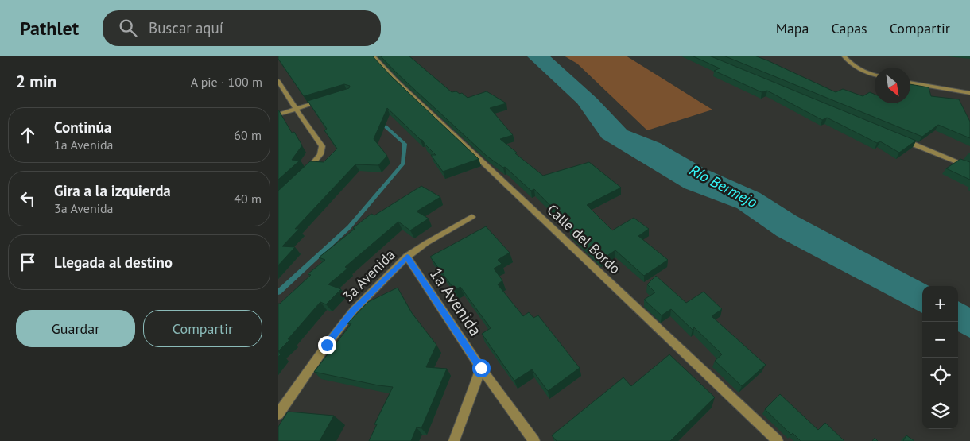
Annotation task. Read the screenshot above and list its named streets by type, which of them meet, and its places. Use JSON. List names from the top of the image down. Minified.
{"streets":{"street":["Calle del Bordo","3a Avenida","1a Avenida"]},"crossings":[["3a Avenida","1a Avenida"]],"water":["Río Bermejo"],"north":"bottom right","page":{"header":"Pathlet","search":"Buscar aquí","nav":["Mapa","Capas","Compartir"],"heading":["2 min","A pie · 100 m"],"list":[["Continúa","1a Avenida","60 m"],["Gira a la izquierda","3a Avenida","40 m"],"Llegada al destino"],"map_buttons":["+","−"],"buttons":["Guardar","Compartir"]}}
